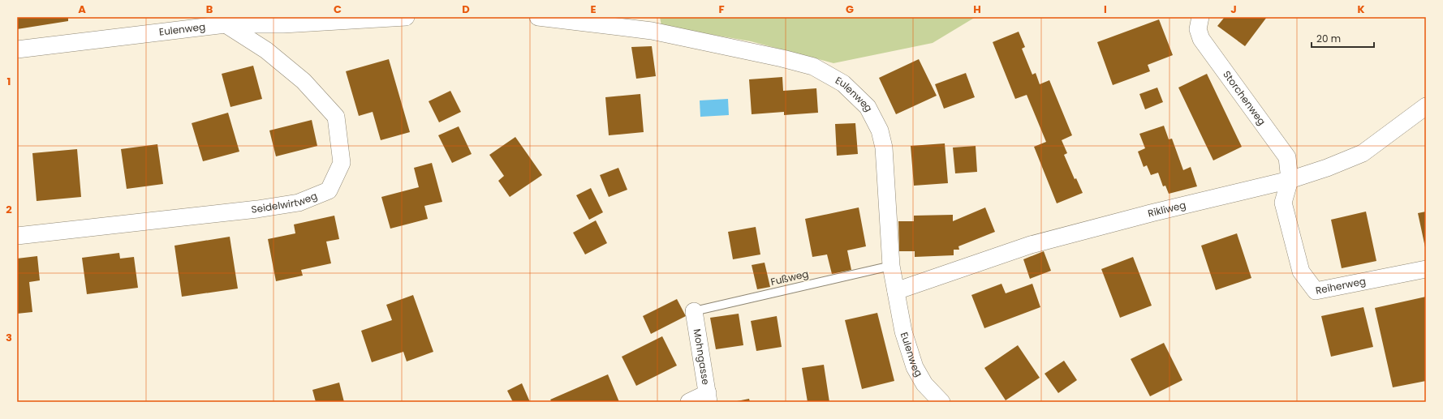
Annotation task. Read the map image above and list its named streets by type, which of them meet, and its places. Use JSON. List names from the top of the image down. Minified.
{"streets":{"street":["Eulenweg","Storchenweg","Seidelwirtweg","Rikliweg","Reiherweg","Mohngasse"],"lane":["Fußweg"]},"crossings":[["Eulenweg","Seidelwirtweg"],["Eulenweg","Rikliweg"],["Eulenweg","Fußweg"],["Storchenweg","Rikliweg"],["Storchenweg","Reiherweg"],["Rikliweg","Reiherweg"],["Fußweg","Mohngasse"]],"scale_bar":"20 m","grid":{"columns":["A","B","C","D","E","F","G","H","I","J","K"],"rows":["1","2","3"]}}
